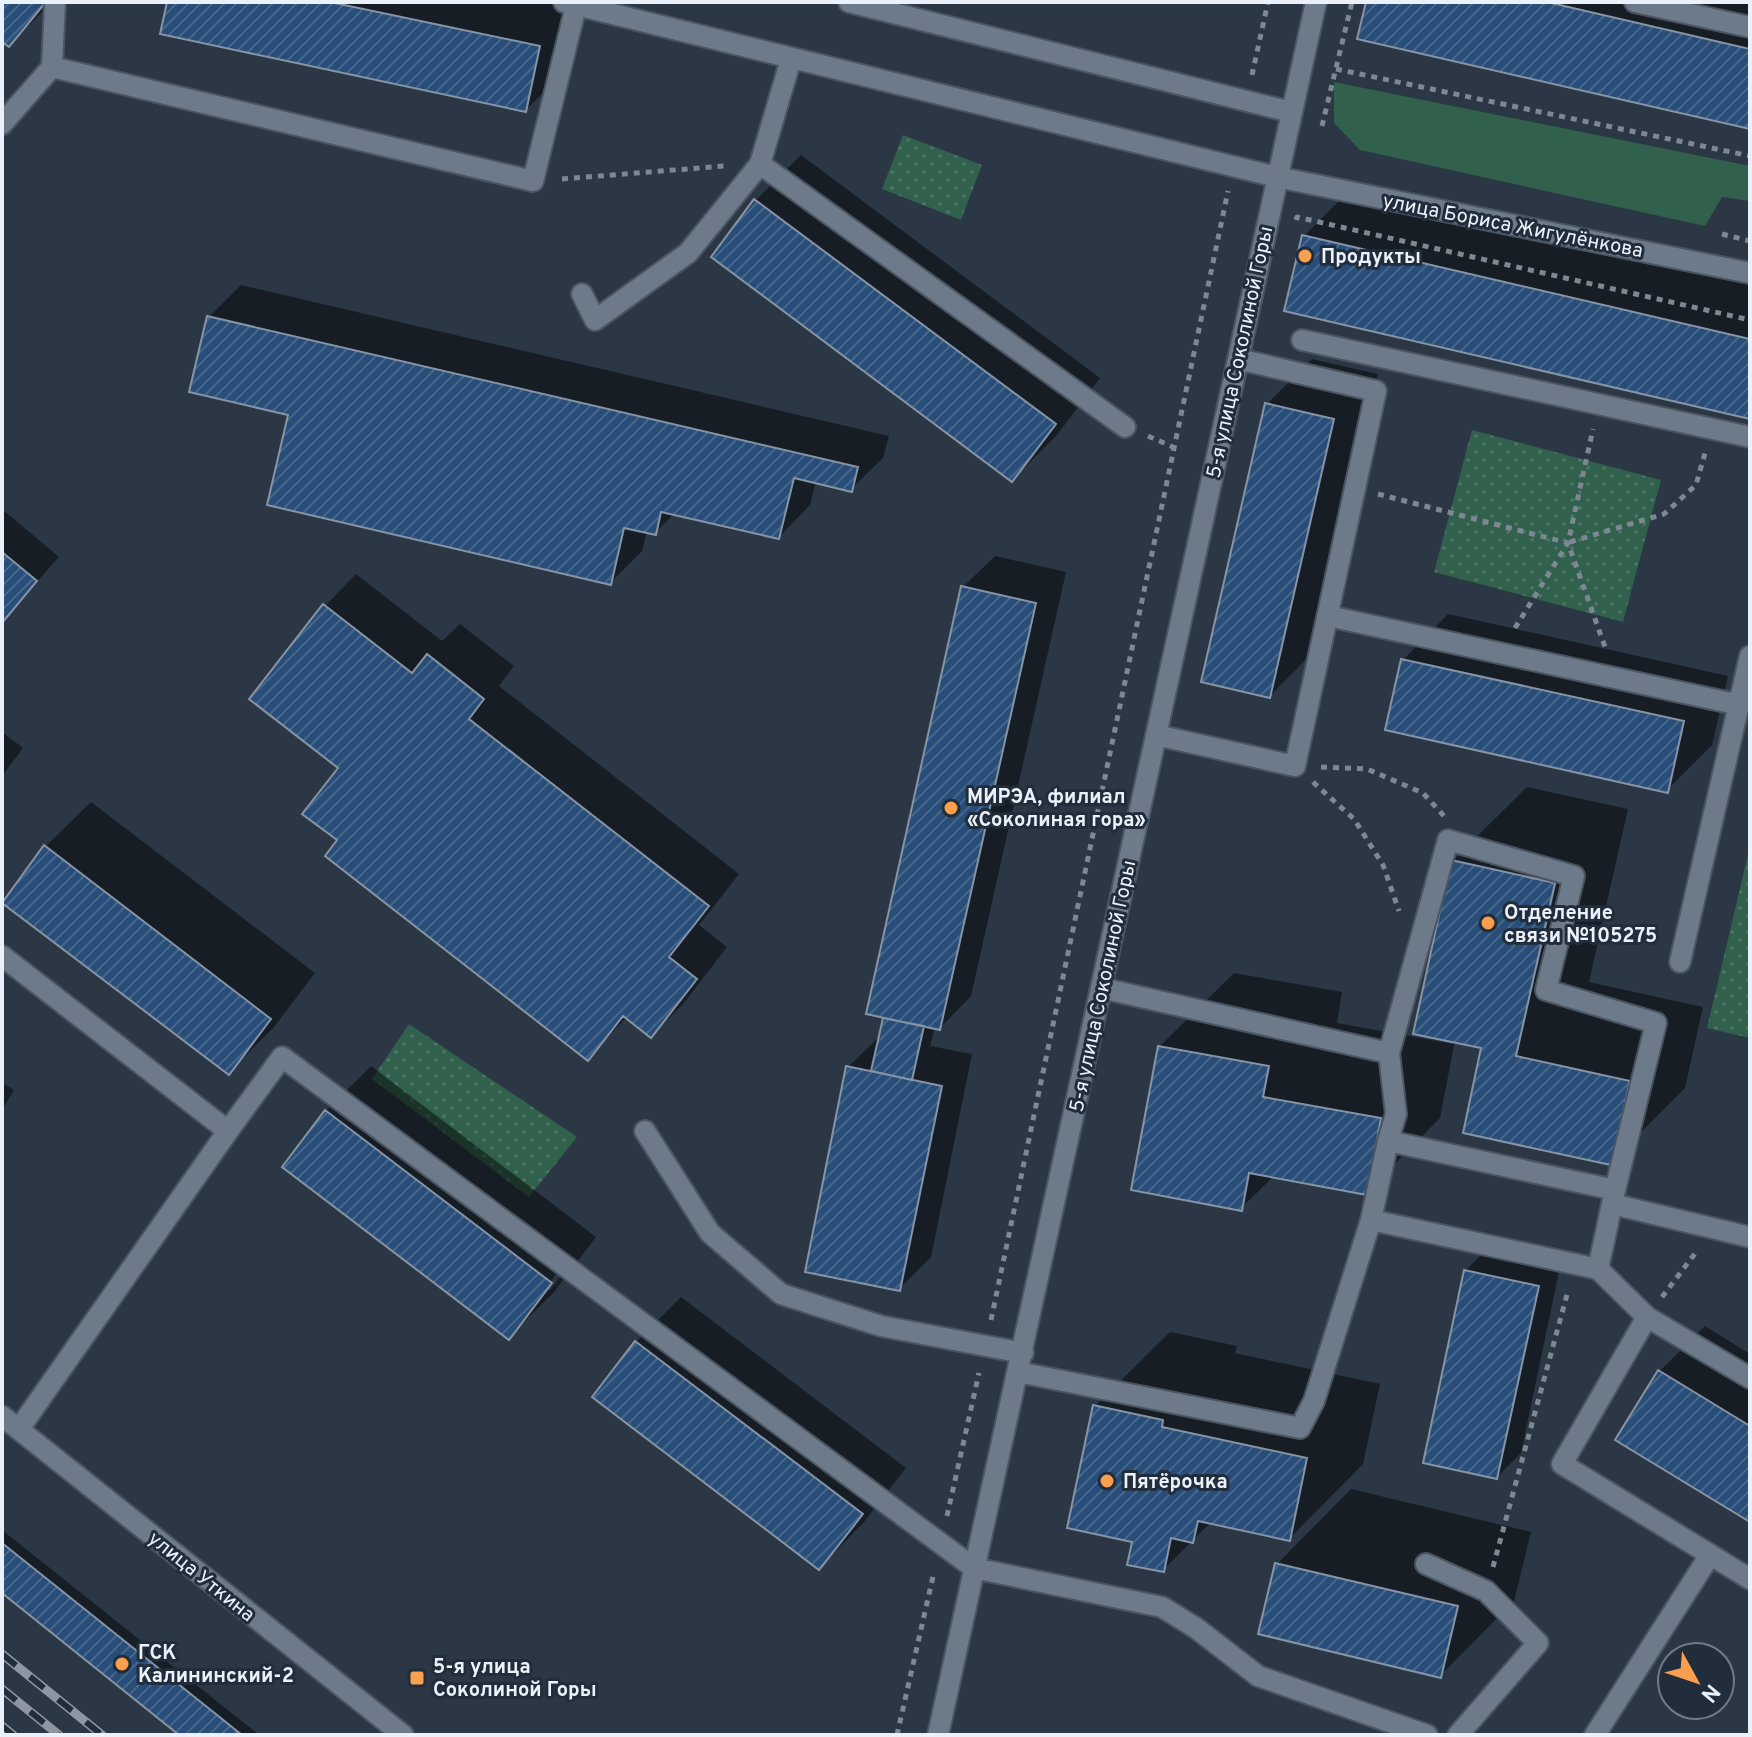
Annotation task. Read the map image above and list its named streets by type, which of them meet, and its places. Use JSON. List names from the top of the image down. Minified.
{"streets":{"street":["улица Бориса Жигулёнкова","5-я улица Соколиной Горы","улица Уткина"]},"crossings":[["улица Бориса Жигулёнкова","5-я улица Соколиной Горы"]],"places":{"other":["Продукты","МИРЭА, филиал «Соколиная гора»","Отделение связи №105275","Пятёрочка","ГСК Калининский-2"],"transit":["5-я улица Соколиной Горы"]},"north":"bottom right"}
